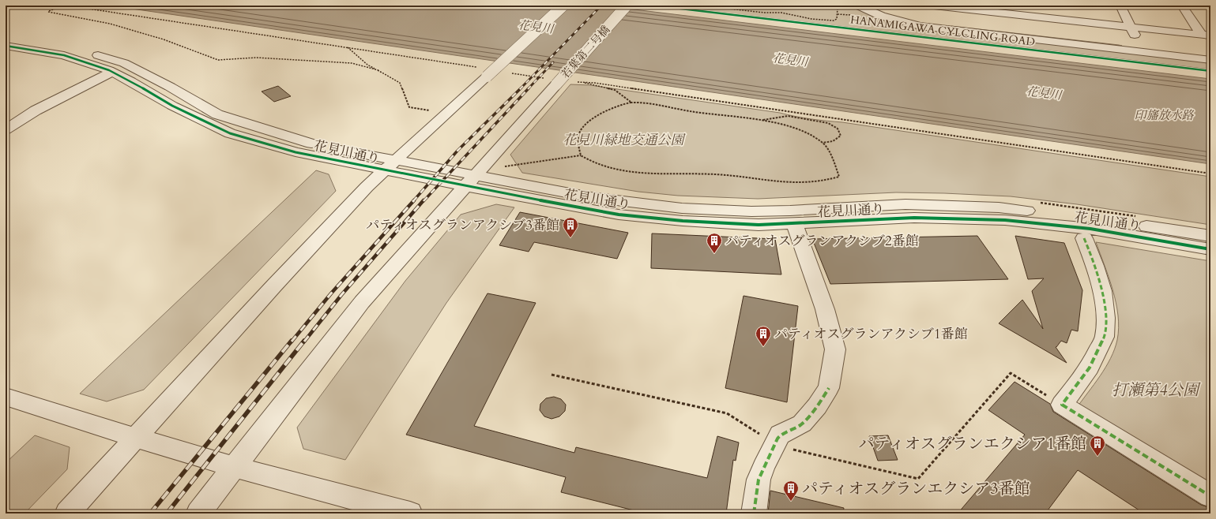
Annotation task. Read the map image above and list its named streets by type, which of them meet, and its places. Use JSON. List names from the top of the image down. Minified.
{"streets":{"street":["若葉第二号橋","花見川通り"],"cycle path":["HANAMIGAWA CYLCLING ROAD"]},"crossings":[["若葉第二号橋","花見川通り"]],"water":["花見川","印旛放水路"],"parks":["花見川緑地交通公園","打瀬第4公園"],"places":{"building":["パティオスグランアクシブ3番館","パティオスグランアクシブ2番館","パティオスグランアクシブ1番館","パティオスグランエクシア1番館","パティオスグランエクシア3番館"]}}
